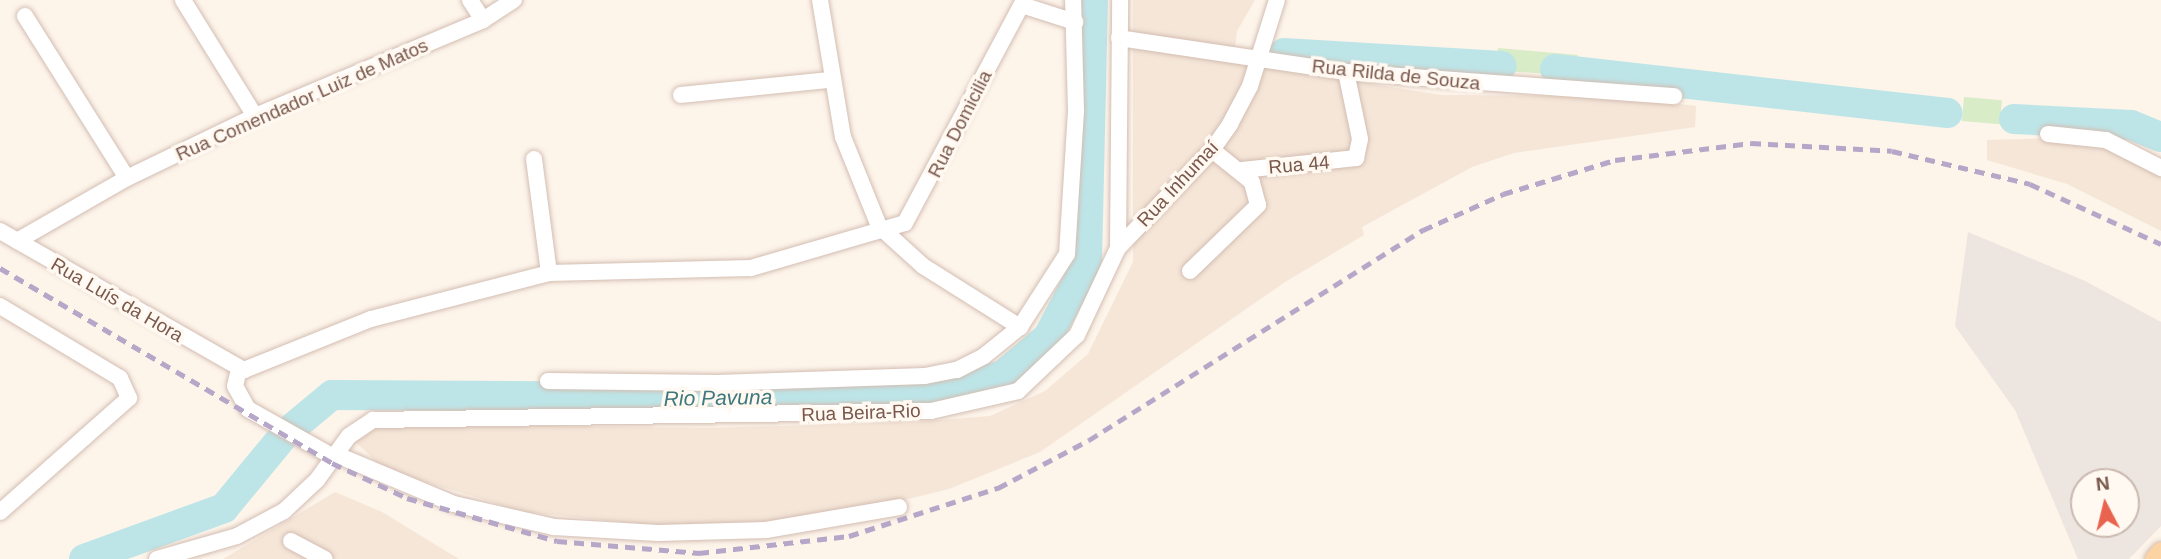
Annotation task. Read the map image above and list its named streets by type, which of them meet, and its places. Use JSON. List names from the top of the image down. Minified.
{"streets":{"street":["Rua Rilda de Souza","Rua Comendador Luiz de Matos","Rua Domicilia","Rua 44","Rua Inhumaí","Rua Luís da Hora","Rua Beira-Rio"]},"crossings":[["Rua Rilda de Souza","Rua 44"],["Rua Rilda de Souza","Rua Inhumaí"],["Rua Rilda de Souza","Rua Beira-Rio"],["Rua Comendador Luiz de Matos","Rua Luís da Hora"],["Rua Domicilia","Rua Luís da Hora"],["Rua Inhumaí","Rua Beira-Rio"]],"water":["Rio Pavuna"],"north":"top"}
